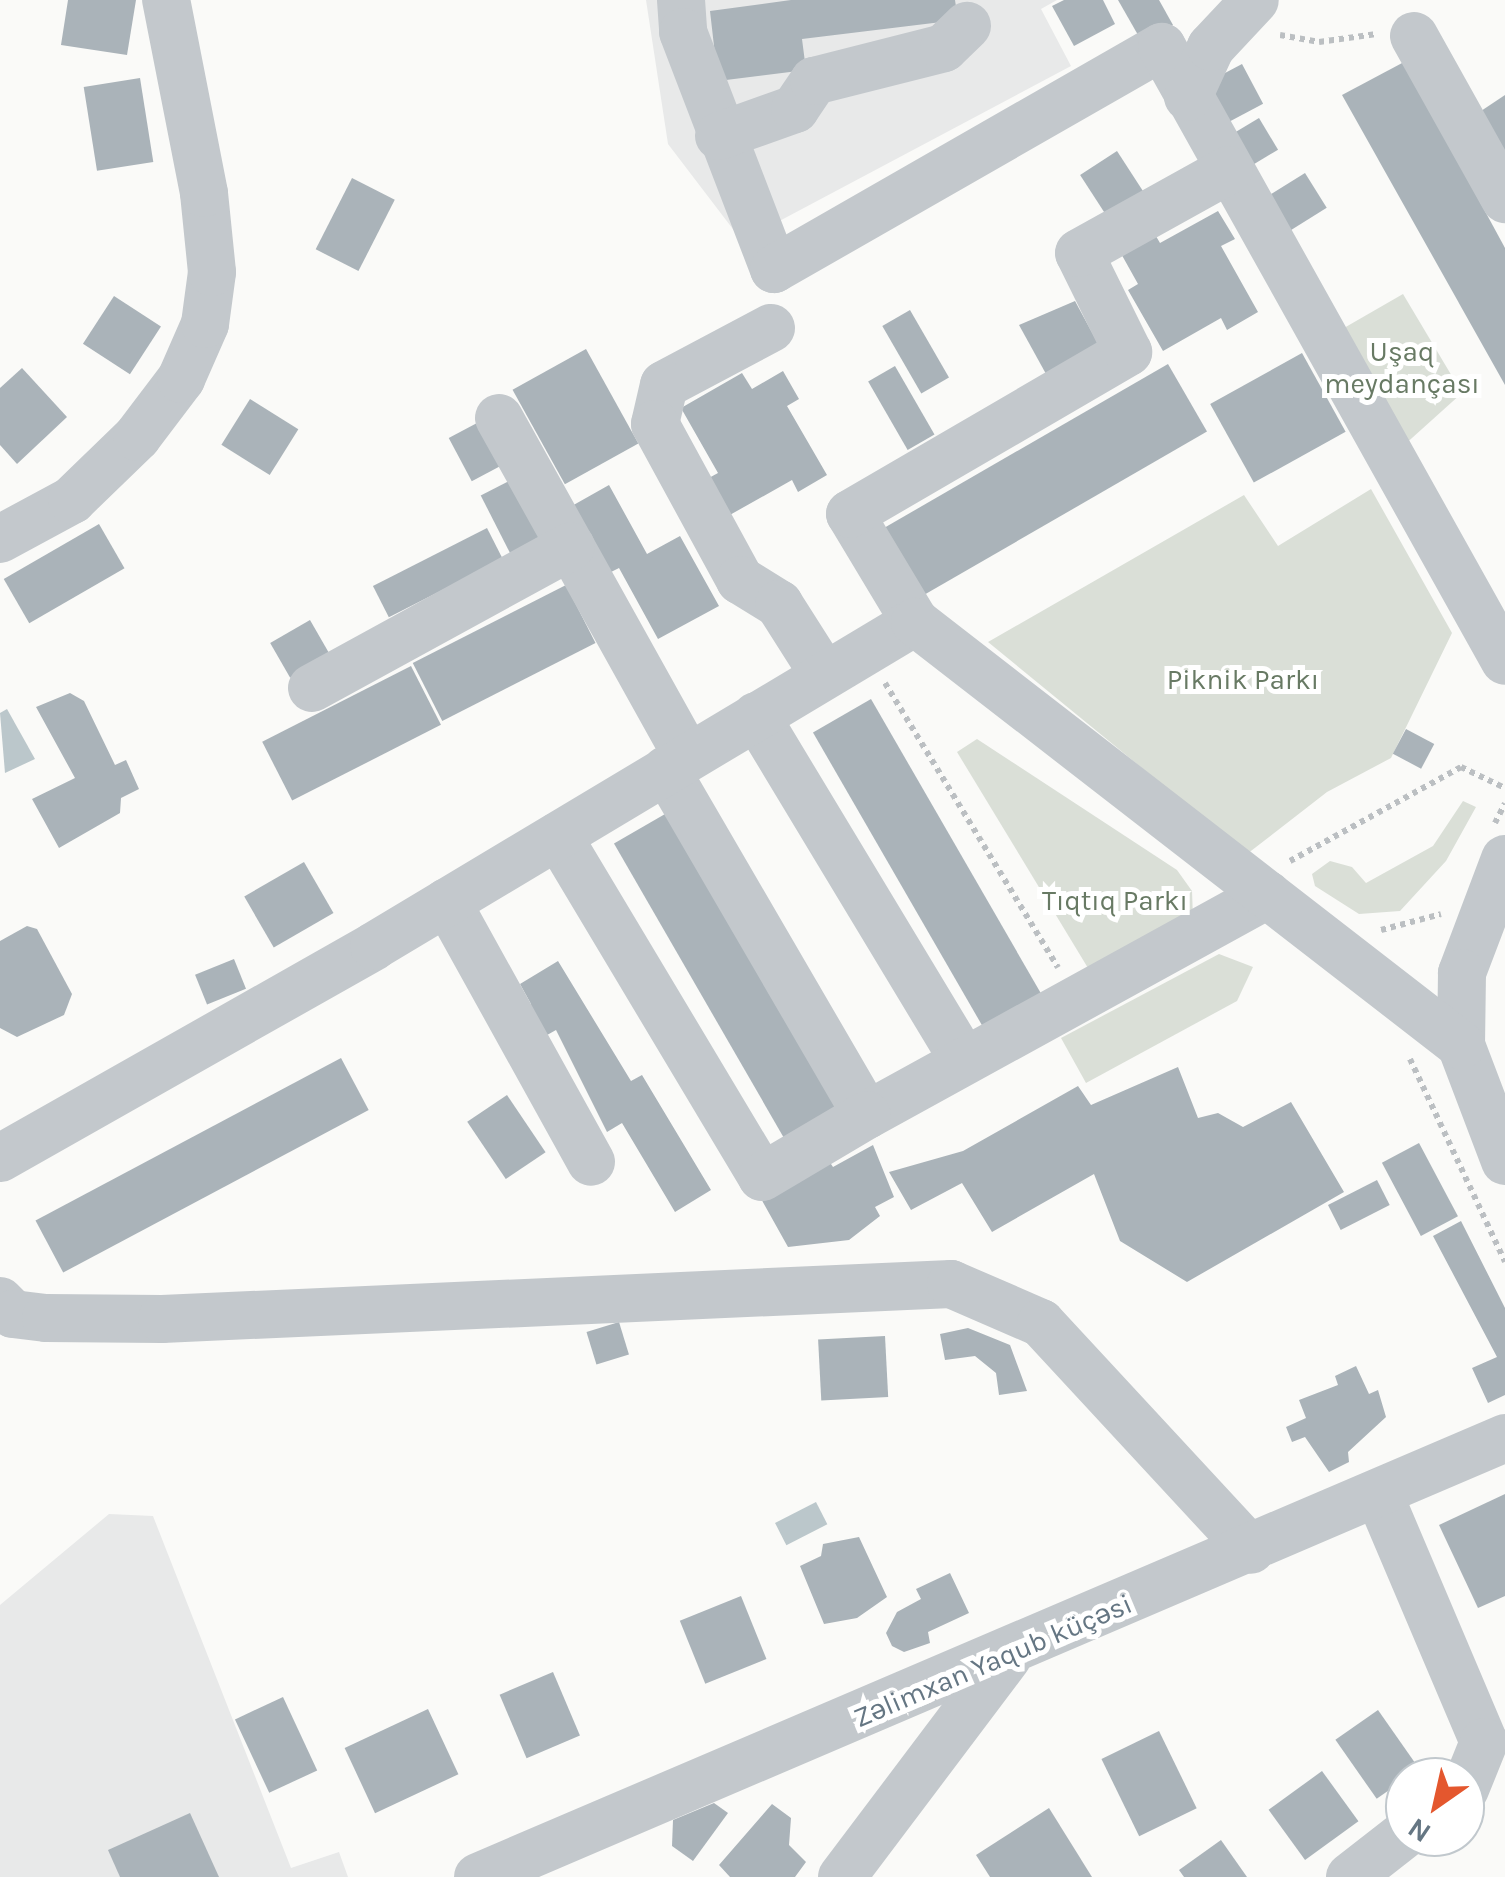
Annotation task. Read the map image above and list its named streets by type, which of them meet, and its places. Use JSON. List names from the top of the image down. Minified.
{"streets":{"street":["Zəlimxan Yaqub küçəsi"]},"parks":["Uşaq meydançası","Piknik Parkı","Tıqtıq Parkı"],"north":"bottom left"}
